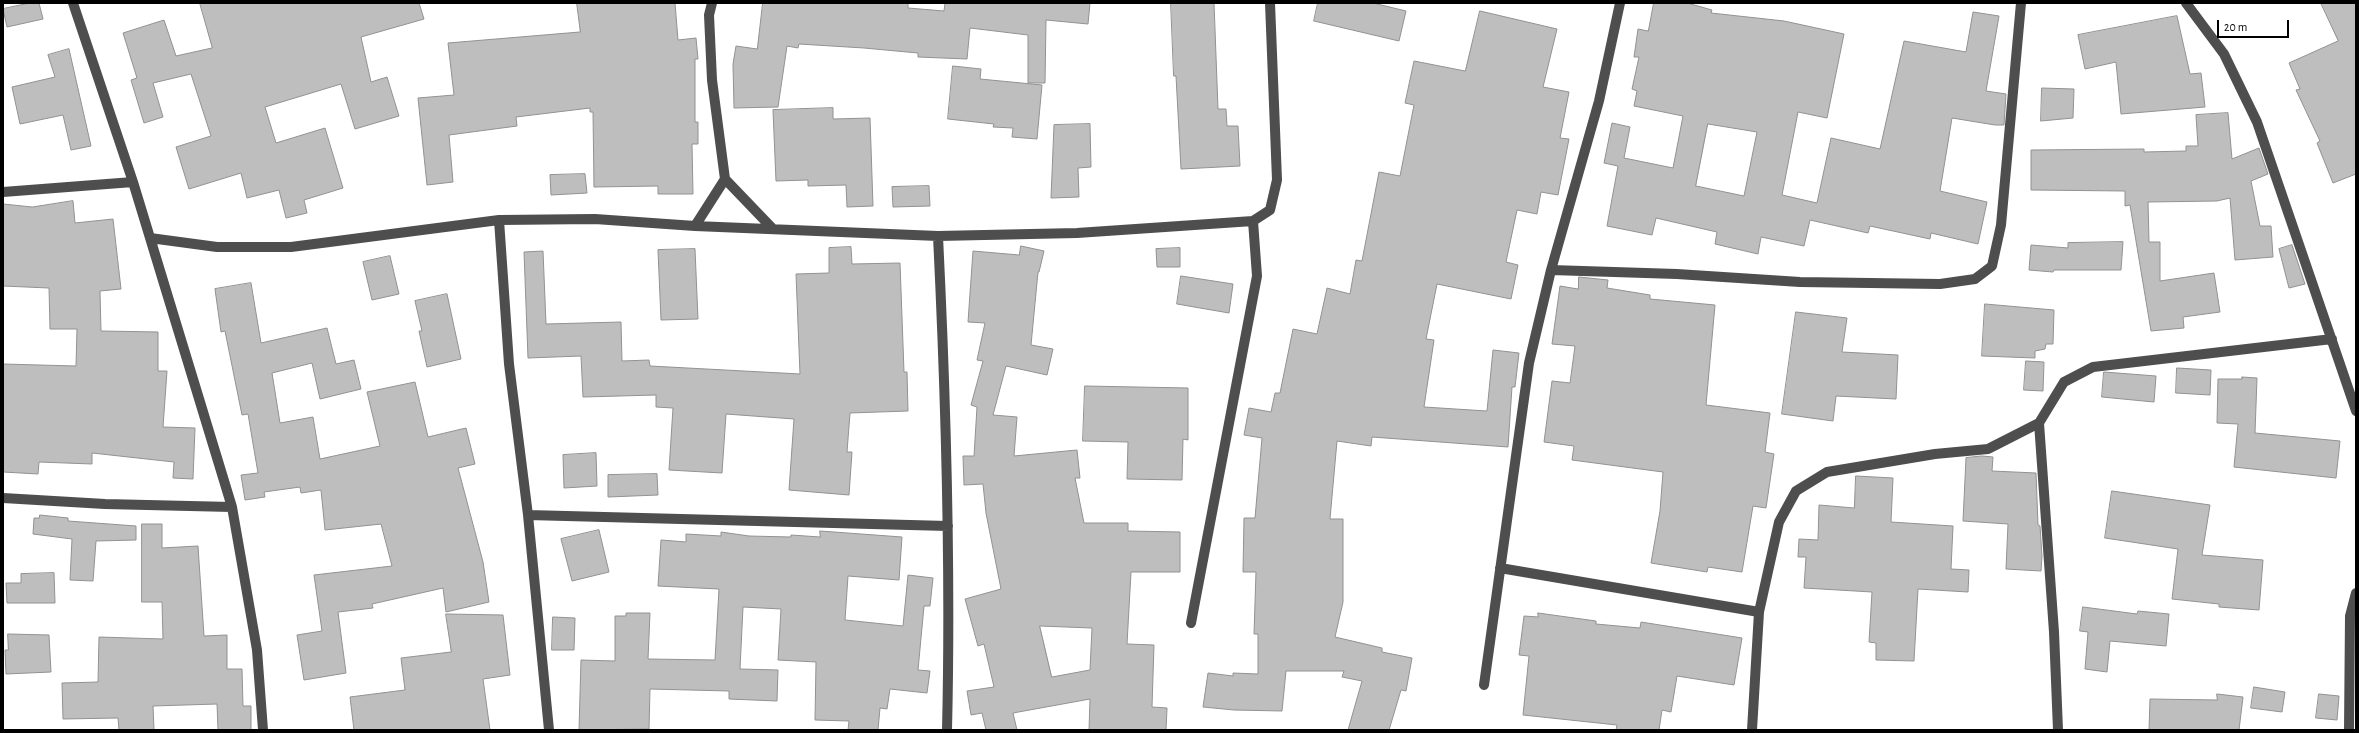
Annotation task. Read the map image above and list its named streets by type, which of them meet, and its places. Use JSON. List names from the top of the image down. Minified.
{"scale_bar":"20 m"}
